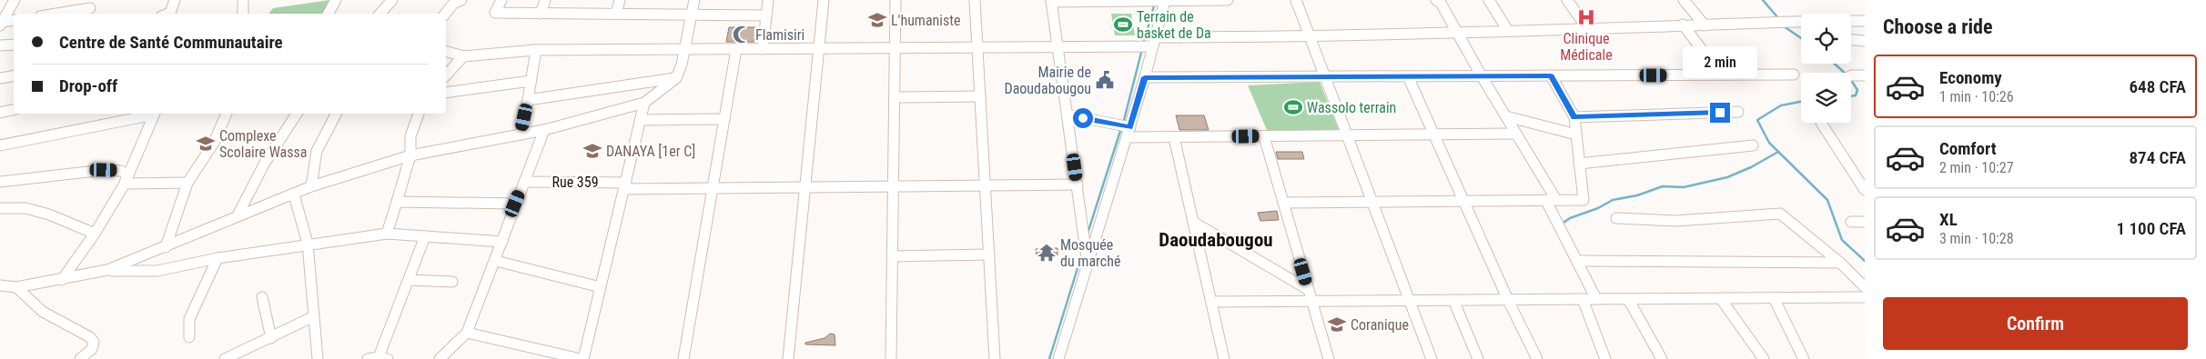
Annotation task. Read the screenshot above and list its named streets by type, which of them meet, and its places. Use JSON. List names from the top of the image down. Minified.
{"streets":{"street":["Rue 359"]},"districts":["Daoudabougou"],"places":{"hospital":["Clinique Médicale"],"school or university":["L'humaniste","Complexe Scolaire Wassa","DANAYA [1er C]","Coranique"],"sports":["Terrain de basket de Da","Wassolo terrain"],"mosque":["Flamisiri"],"public building":["Mairie de Daoudabougou"],"temple":["Mosquée du marché"]},"page":{"heading":"Choose a ride","banner":["Centre de Santé Communautaire","Drop-off"],"bubble":"2 min","list":[{"name":"Economy","note":"1 min · 10:26","value":"648 CFA"},{"name":"Comfort","note":"2 min · 10:27","value":"874 CFA"},{"name":"XL","note":"3 min · 10:28","value":"1 100 CFA"}],"buttons":"Confirm"}}
